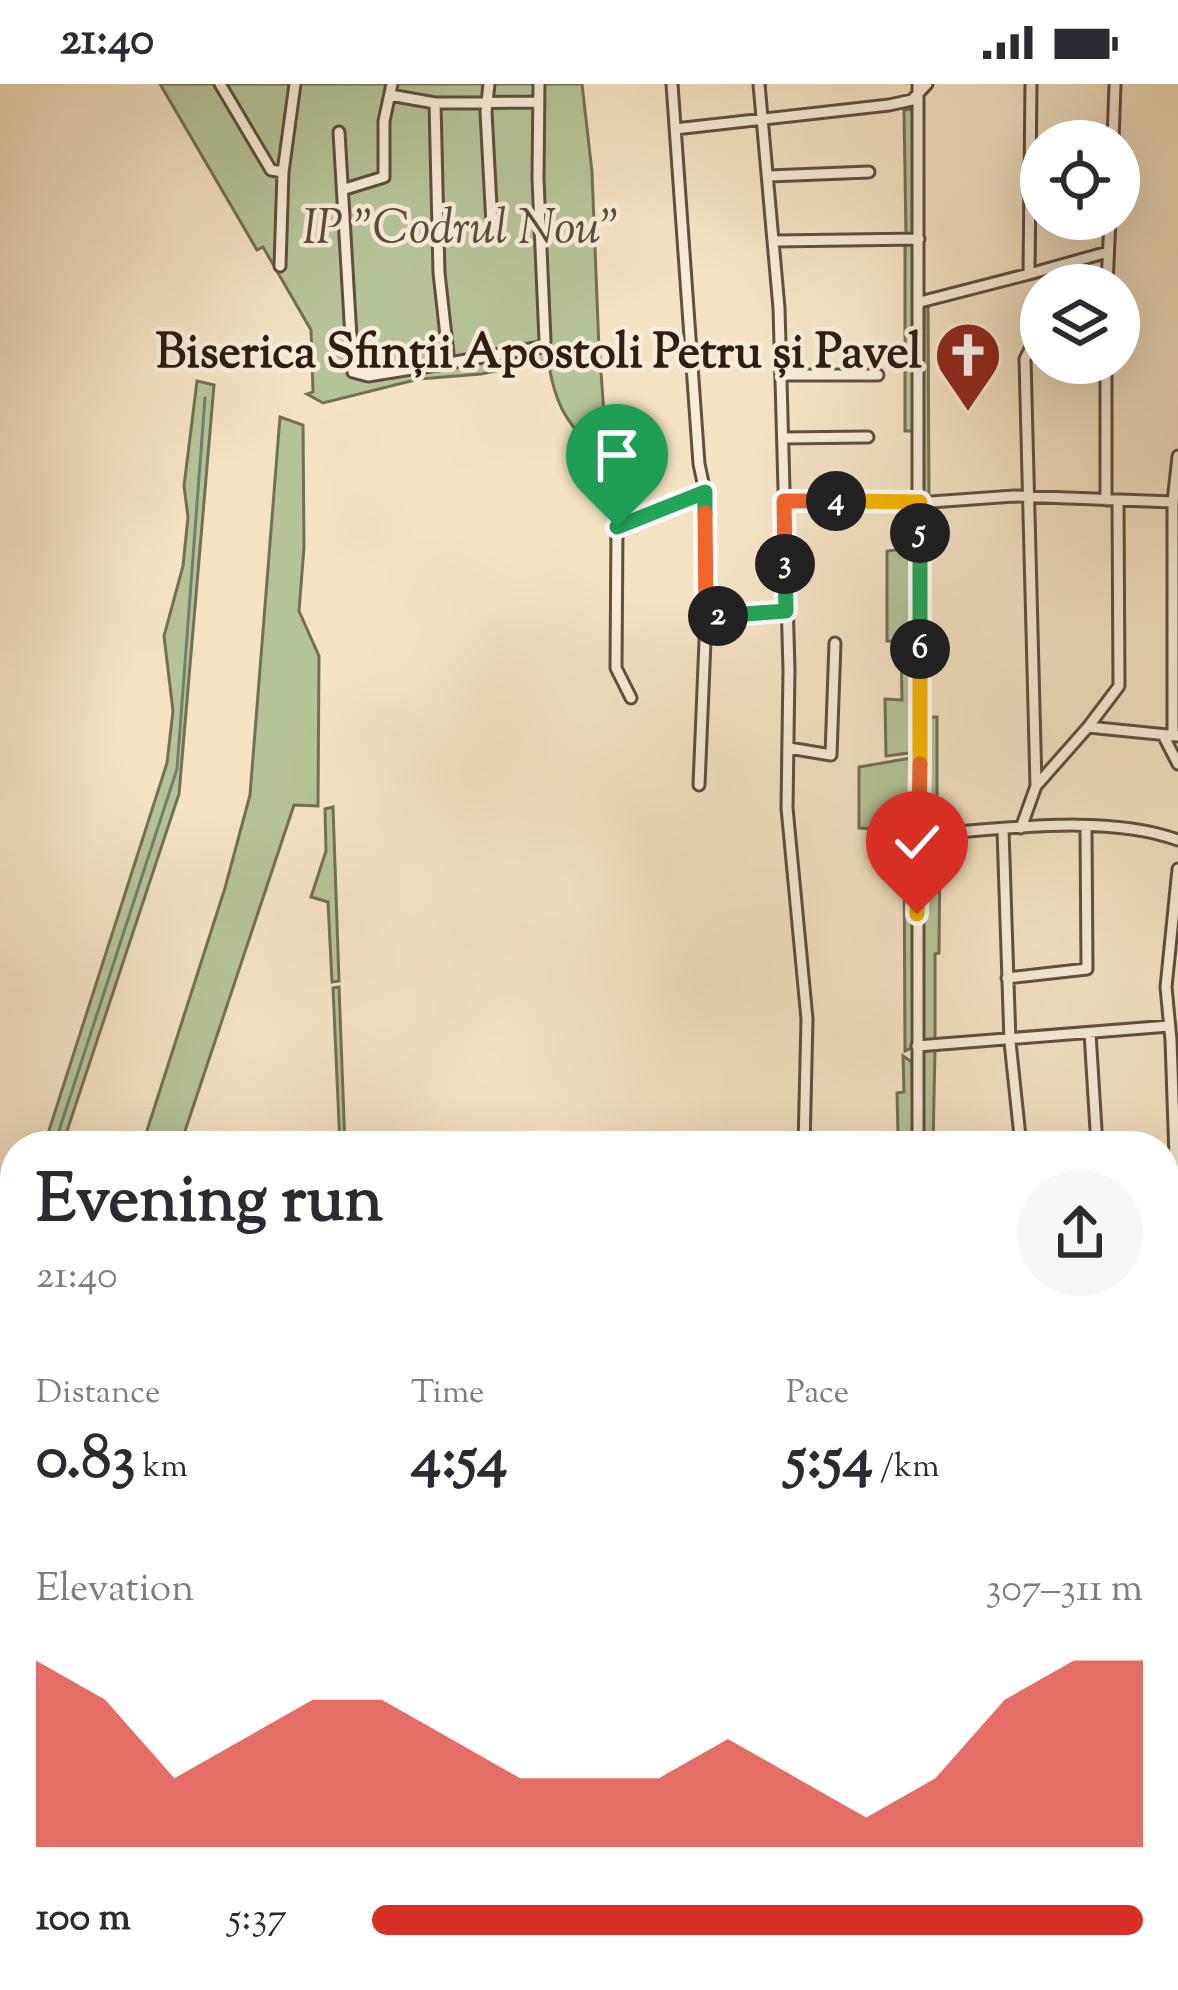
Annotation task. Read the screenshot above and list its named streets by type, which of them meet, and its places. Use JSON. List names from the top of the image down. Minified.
{"parks":["IP \"Codrul Nou\""],"places":{"church":["Biserica Sfinții Apostoli Petru și Pavel"]},"page":{"status":"21:40","pins":["4","5","3","2","6"],"heading":["Evening run","21:40"],"stats":[["Distance","0.83 km"],["Time","4:54"],["Pace","5:54 /km"]],"chart":["Elevation","307–311 m"],"list":[{"name":"100 m","note":"5:37"}]}}
